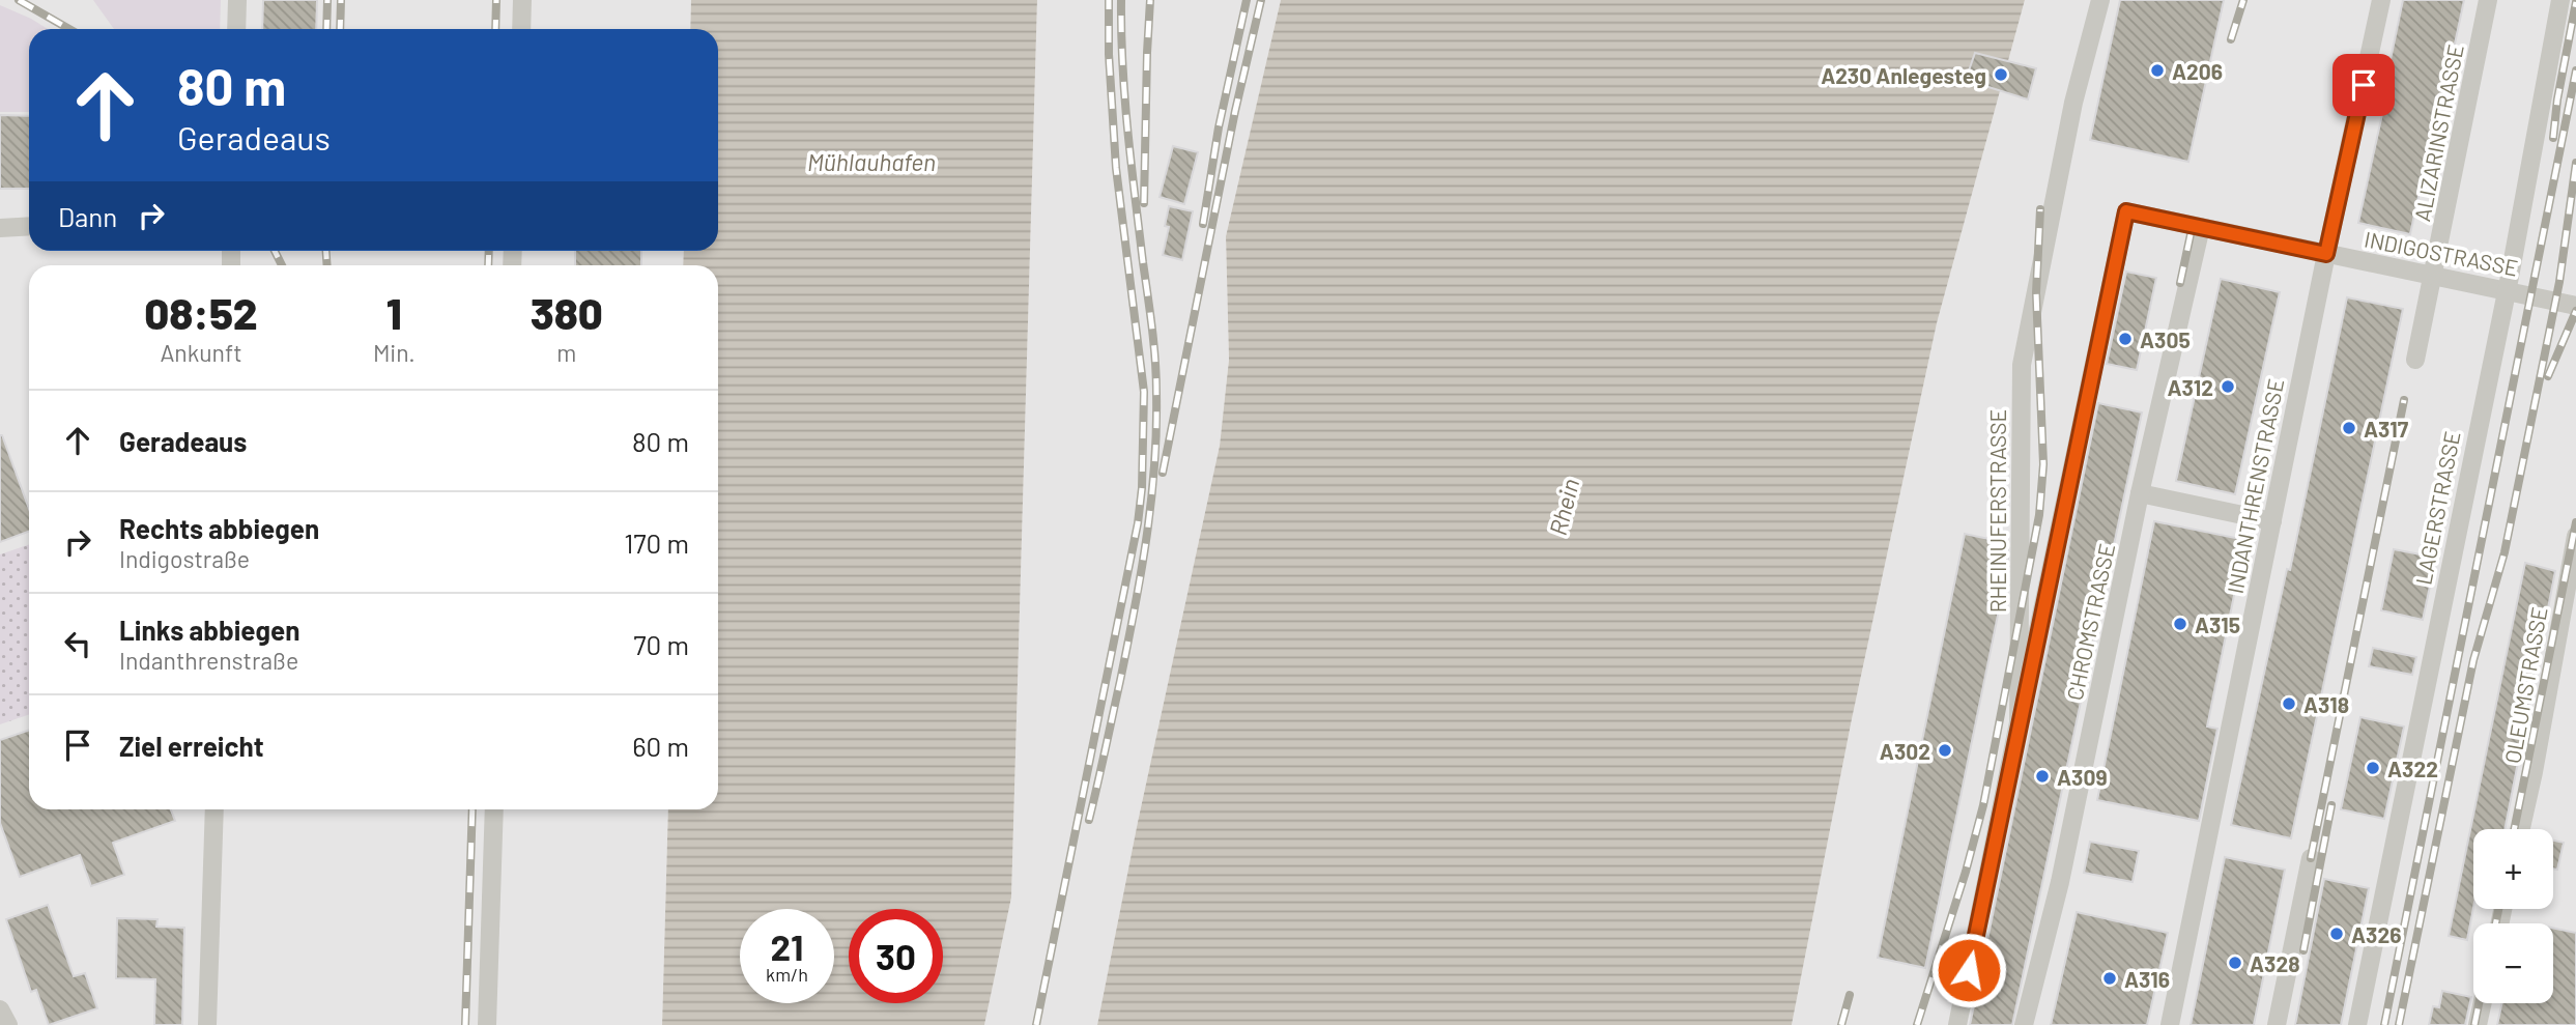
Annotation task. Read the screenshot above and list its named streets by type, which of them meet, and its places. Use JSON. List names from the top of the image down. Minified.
{"streets":{"street":["ALIZARINSTRASSE","INDIGOSTRASSE","INDANTHRENSTRASSE","LAGERSTRASSE","RHEINUFERSTRASSE","CHROMSTRASSE","OLEUMSTRASSE"]},"crossings":[["ALIZARINSTRASSE","INDIGOSTRASSE"],["INDIGOSTRASSE","INDANTHRENSTRASSE"],["INDIGOSTRASSE","LAGERSTRASSE"],["INDIGOSTRASSE","RHEINUFERSTRASSE"],["INDIGOSTRASSE","CHROMSTRASSE"]],"water":["Mühlauhafen","Rhein"],"places":["A206","A230 Anlegesteg","A305","A312","A317","A315","A318","A302","A322","A309","A326","A328","A316"],"page":{"turn":["80 m","Geradeaus"],"then":"Dann","eta":["08:52","Ankunft","1","Min.","380","m"],"list":[{"name":"Geradeaus","value":"80 m"},{"name":"Rechts abbiegen","note":"Indigostraße","value":"170 m"},{"name":"Links abbiegen","note":"Indanthrenstraße","value":"70 m"},{"name":"Ziel erreicht","value":"60 m"}],"map_buttons":["+","−"],"speed":"21 km/h","limit":"30"}}
